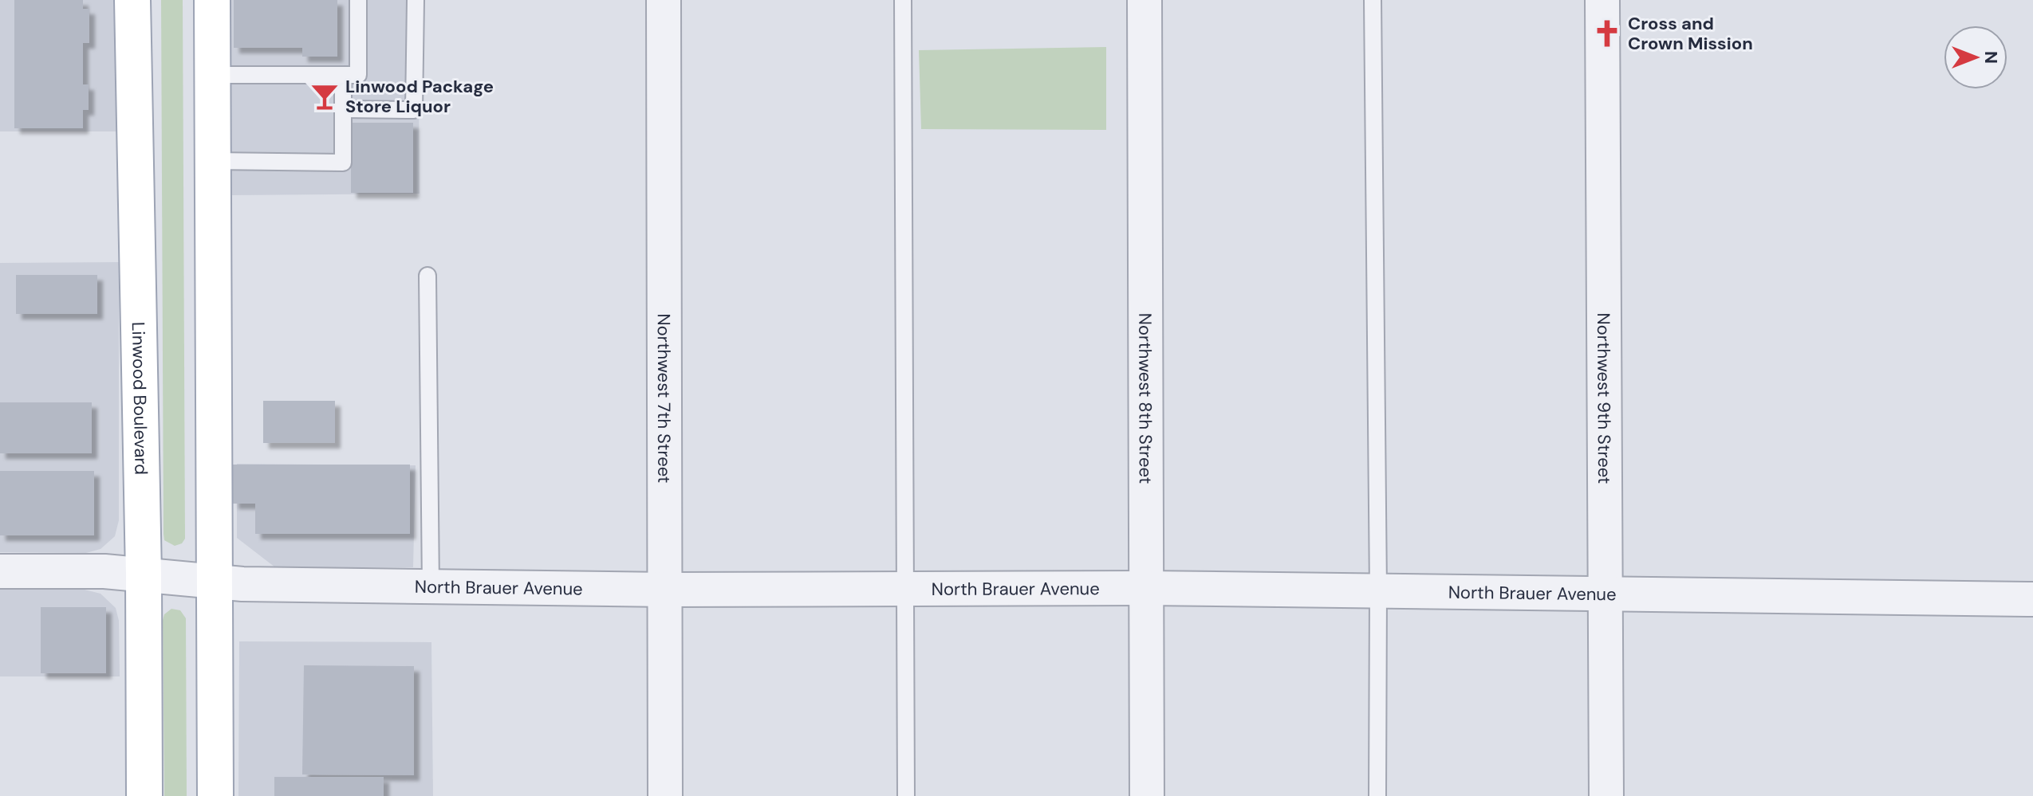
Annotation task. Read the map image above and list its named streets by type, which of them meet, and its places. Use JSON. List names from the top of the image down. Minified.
{"streets":{"main road":["Linwood Boulevard"],"street":["Northwest 7th Street","Northwest 9th Street","Northwest 8th Street","North Brauer Avenue"]},"crossings":[["Linwood Boulevard","North Brauer Avenue"],["Northwest 7th Street","North Brauer Avenue"],["Northwest 9th Street","North Brauer Avenue"],["Northwest 8th Street","North Brauer Avenue"]],"places":{"church":["Cross and Crown Mission"],"bar":["Linwood Package Store Liquor"]},"north":"right"}
